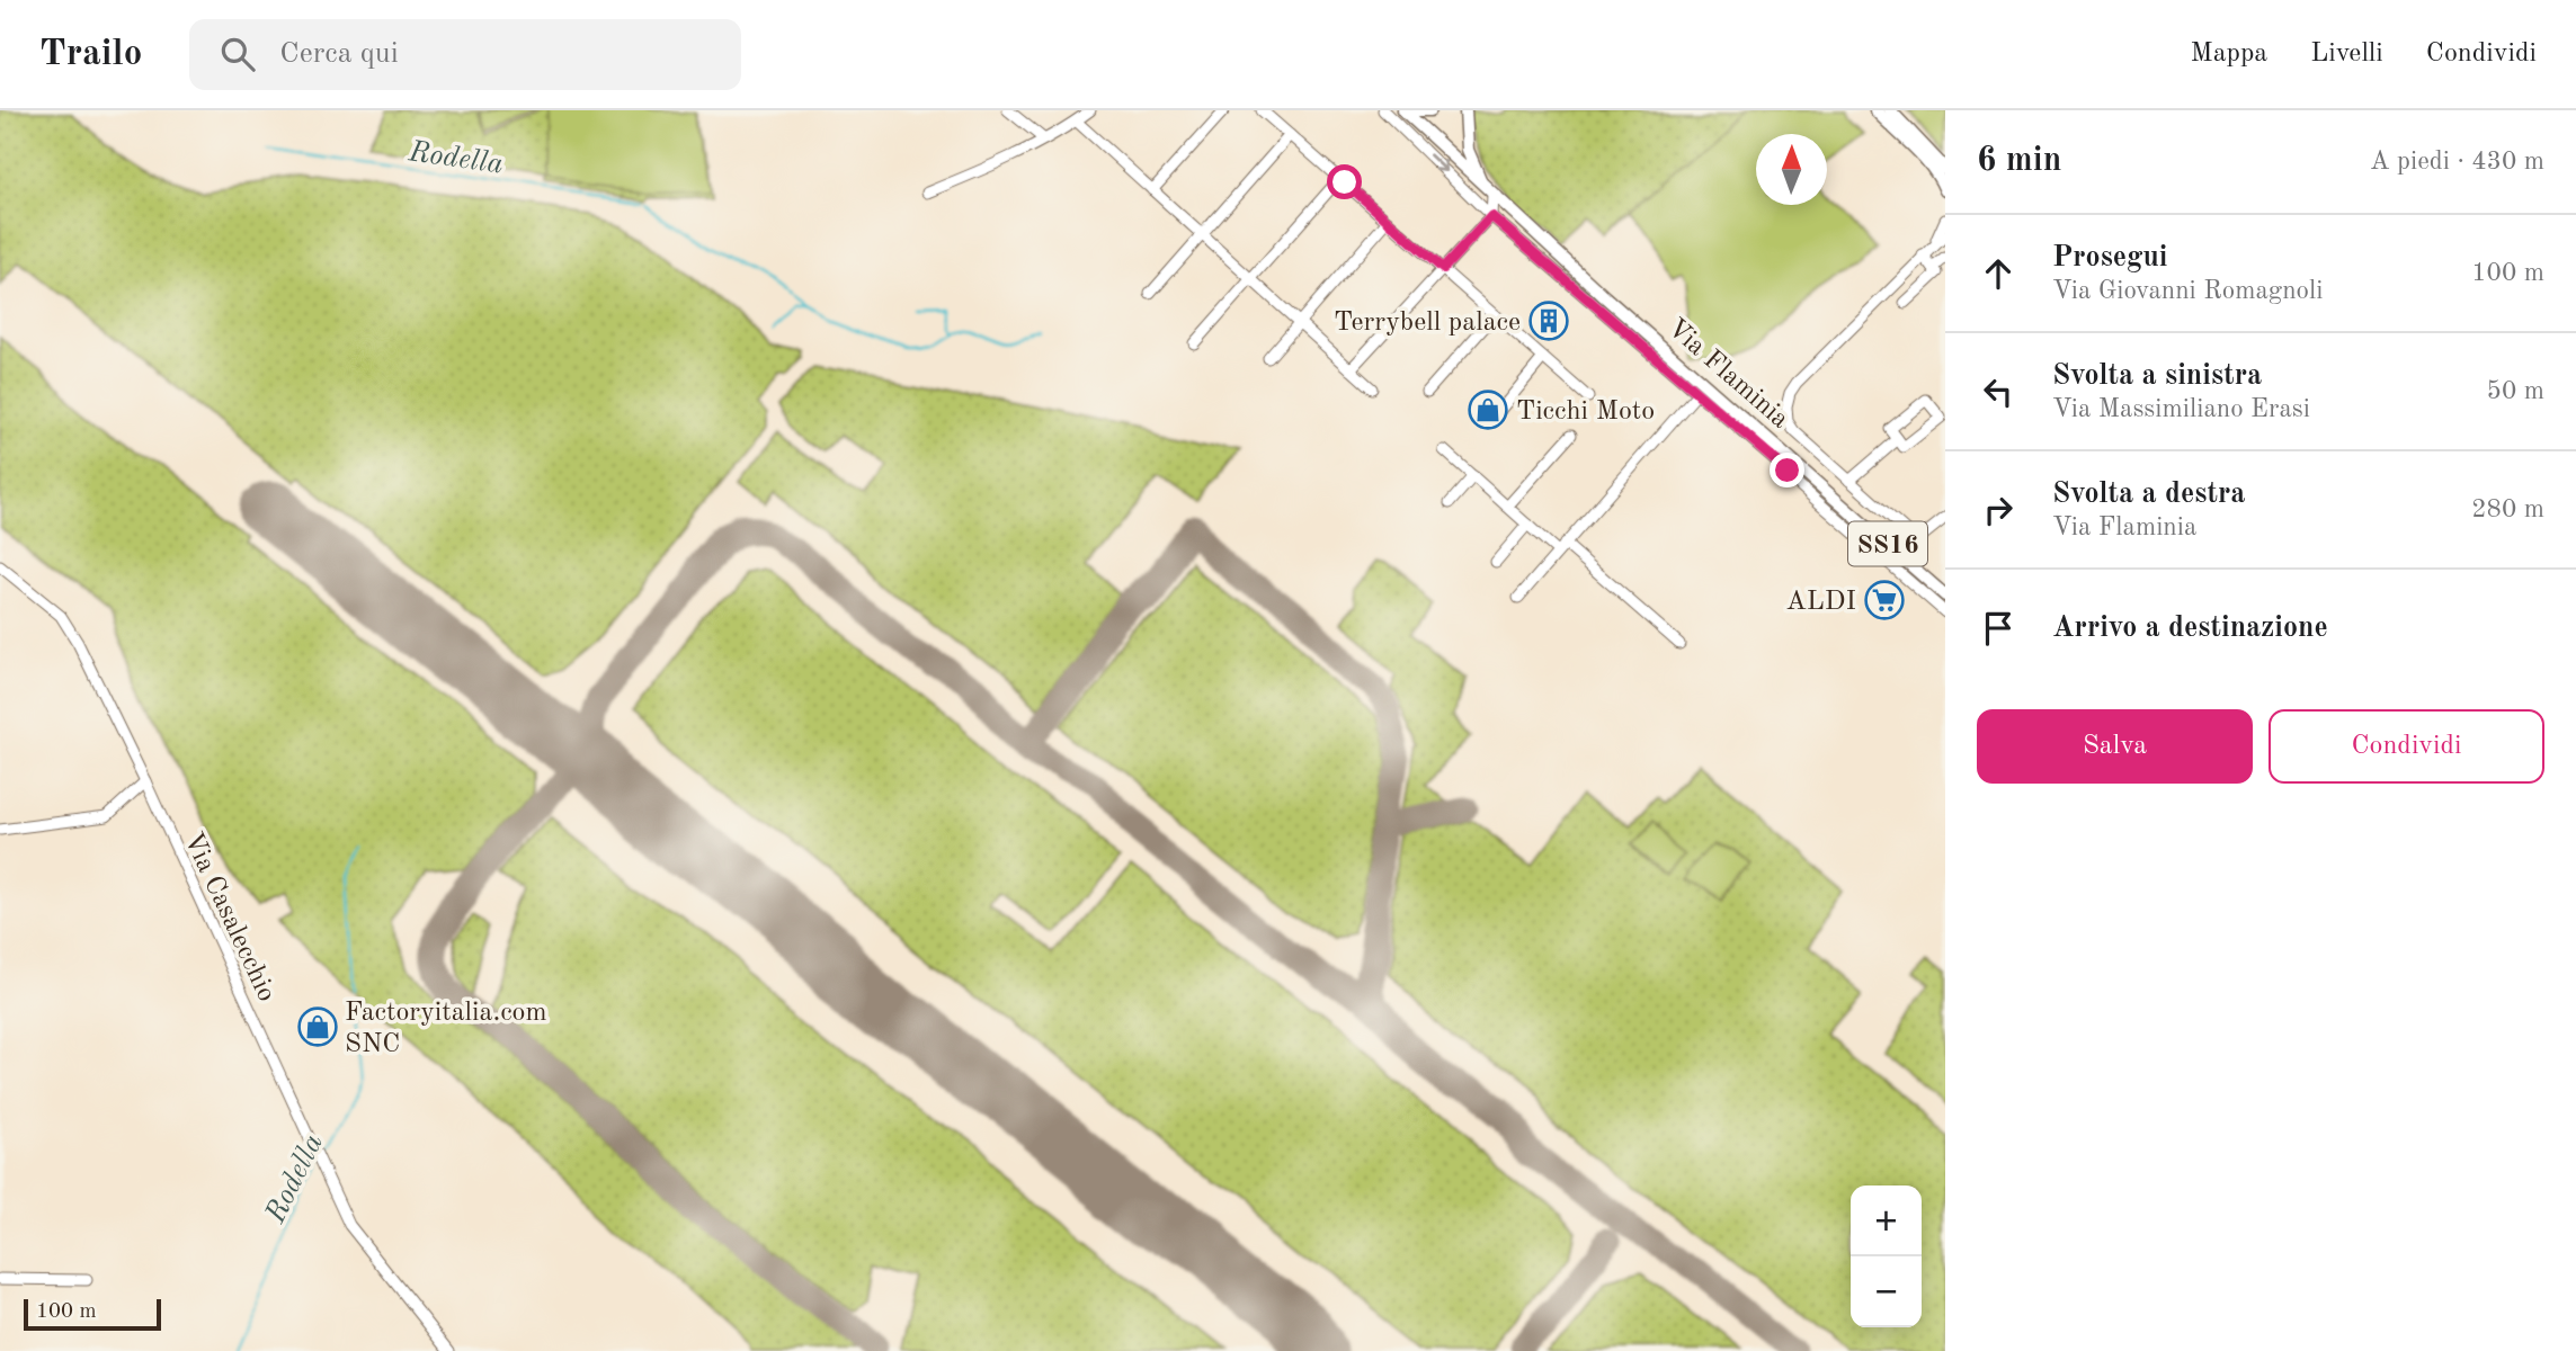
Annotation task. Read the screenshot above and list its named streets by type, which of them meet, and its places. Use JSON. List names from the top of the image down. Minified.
{"streets":{"main road":["Via Flaminia","SS16"],"street":["Via Casalecchio"]},"water":["Rodella"],"places":{"building":["Terrybell palace"],"shop":["Ticchi Moto","Factoryitalia.com SNC"],"supermarket":["ALDI"]},"scale_bar":"100 m","north":"top","page":{"header":"Trailo","search":"Cerca qui","nav":["Mappa","Livelli","Condividi"],"heading":["6 min","A piedi · 430 m"],"list":[["Prosegui","Via Giovanni Romagnoli","100 m"],["Svolta a sinistra","Via Massimiliano Erasi","50 m"],["Svolta a destra","Via Flaminia","280 m"],"Arrivo a destinazione"],"buttons":["Salva","Condividi"],"map_buttons":["+","−"],"scale":"100 m"}}
